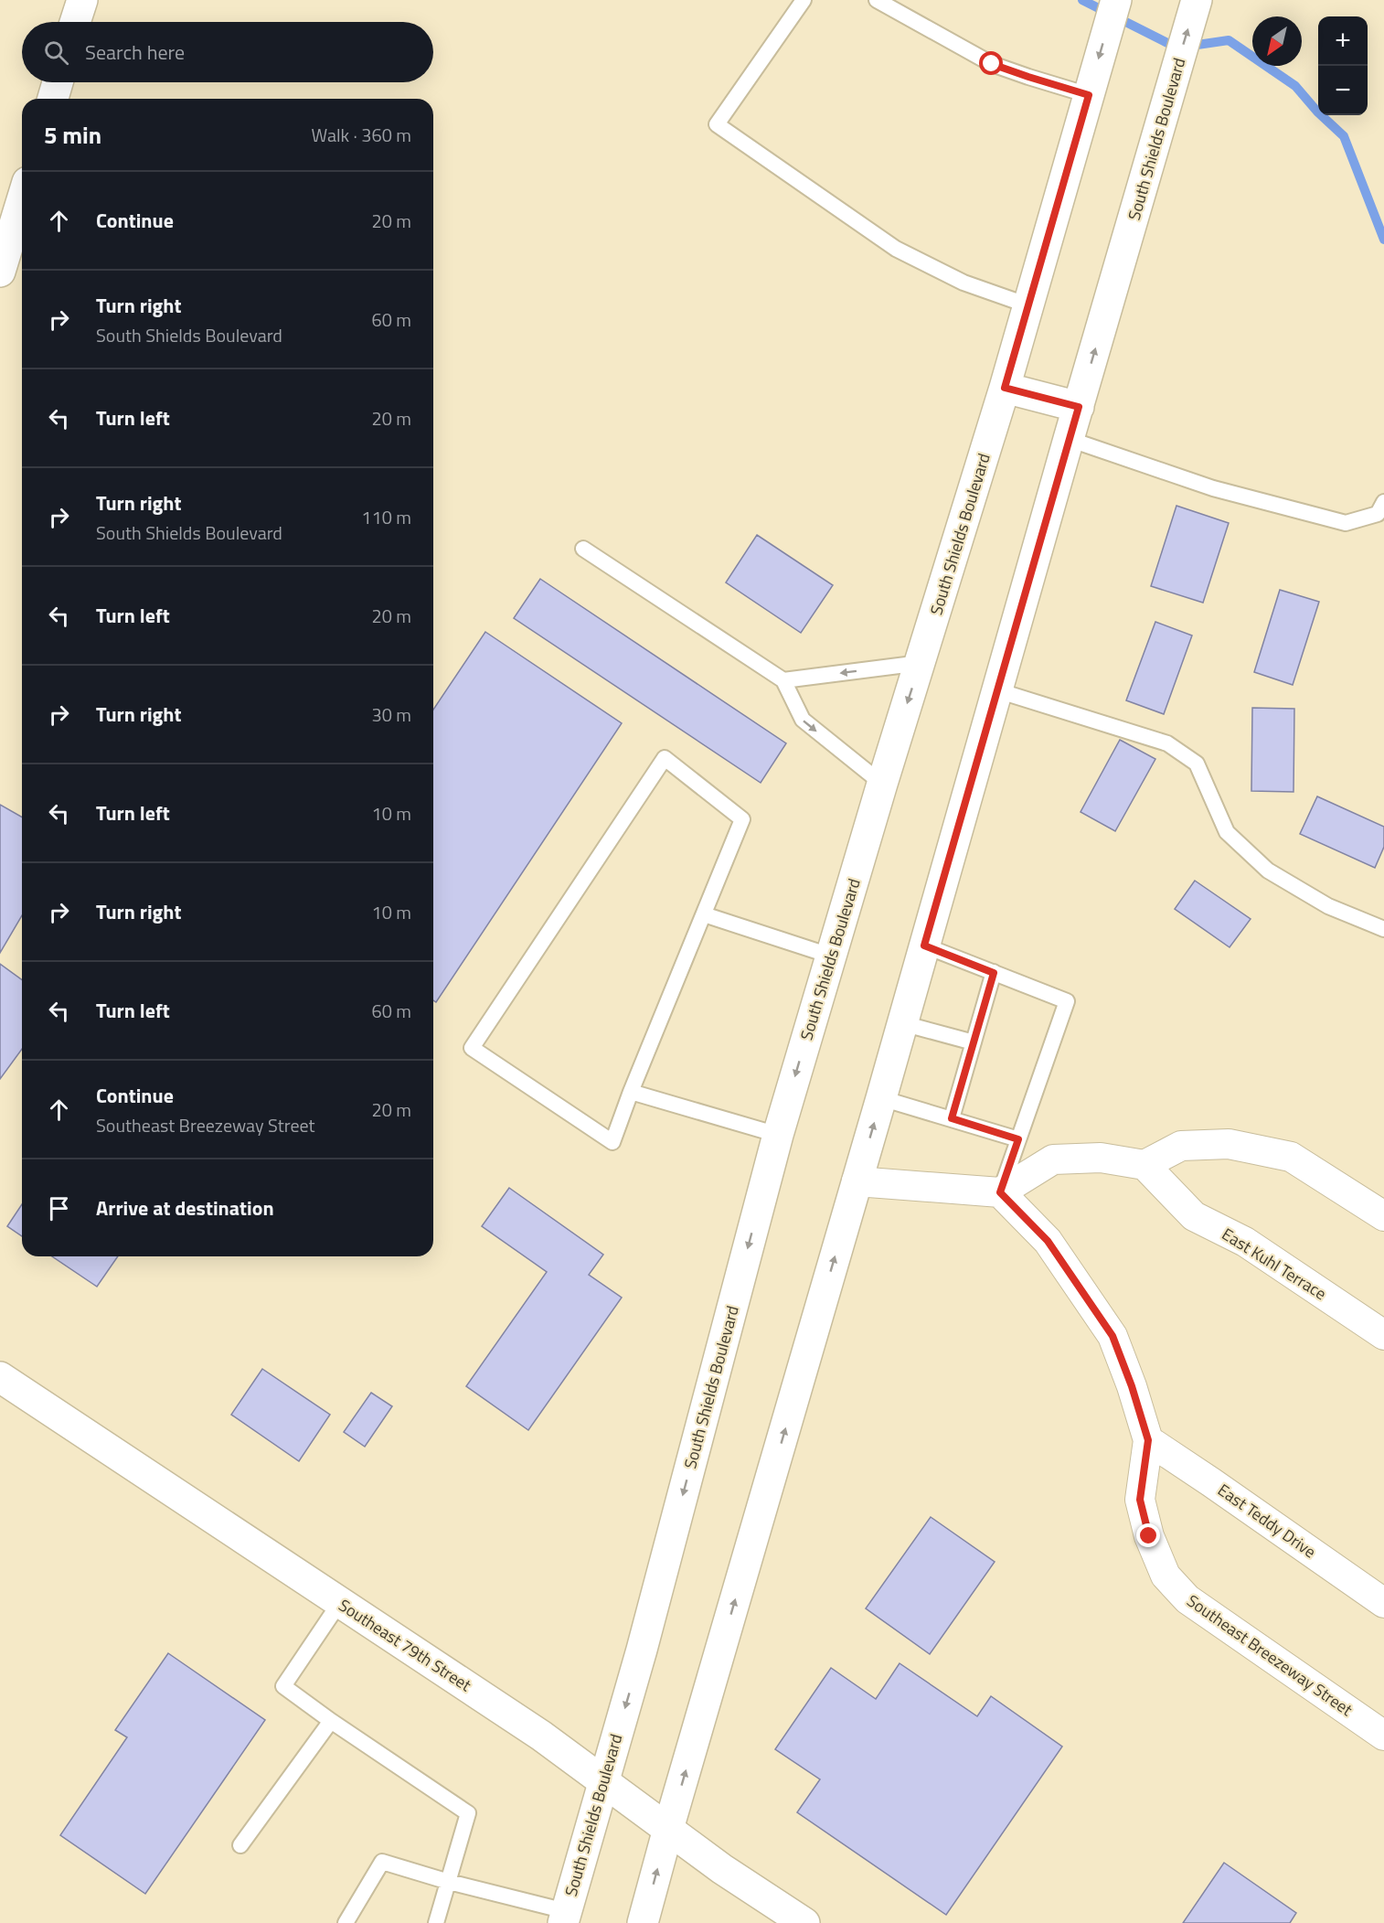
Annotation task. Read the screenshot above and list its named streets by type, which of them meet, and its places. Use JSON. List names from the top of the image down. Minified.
{"streets":{"main road":["South Shields Boulevard","Southeast 79th Street"],"street":["East Kuhl Terrace","East Teddy Drive","Southeast Breezeway Street"]},"crossings":[["South Shields Boulevard","Southeast 79th Street"],["East Teddy Drive","Southeast Breezeway Street"]],"north":"bottom left","page":{"map_buttons":["+","−"],"search":"Search here","heading":["5 min","Walk · 360 m"],"list":[["Continue","20 m"],["Turn right","South Shields Boulevard","60 m"],["Turn left","20 m"],["Turn right","South Shields Boulevard","110 m"],["Turn left","20 m"],["Turn right","30 m"],["Turn left","10 m"],["Turn right","10 m"],["Turn left","60 m"],["Continue","Southeast Breezeway Street","20 m"],"Arrive at destination"]}}
